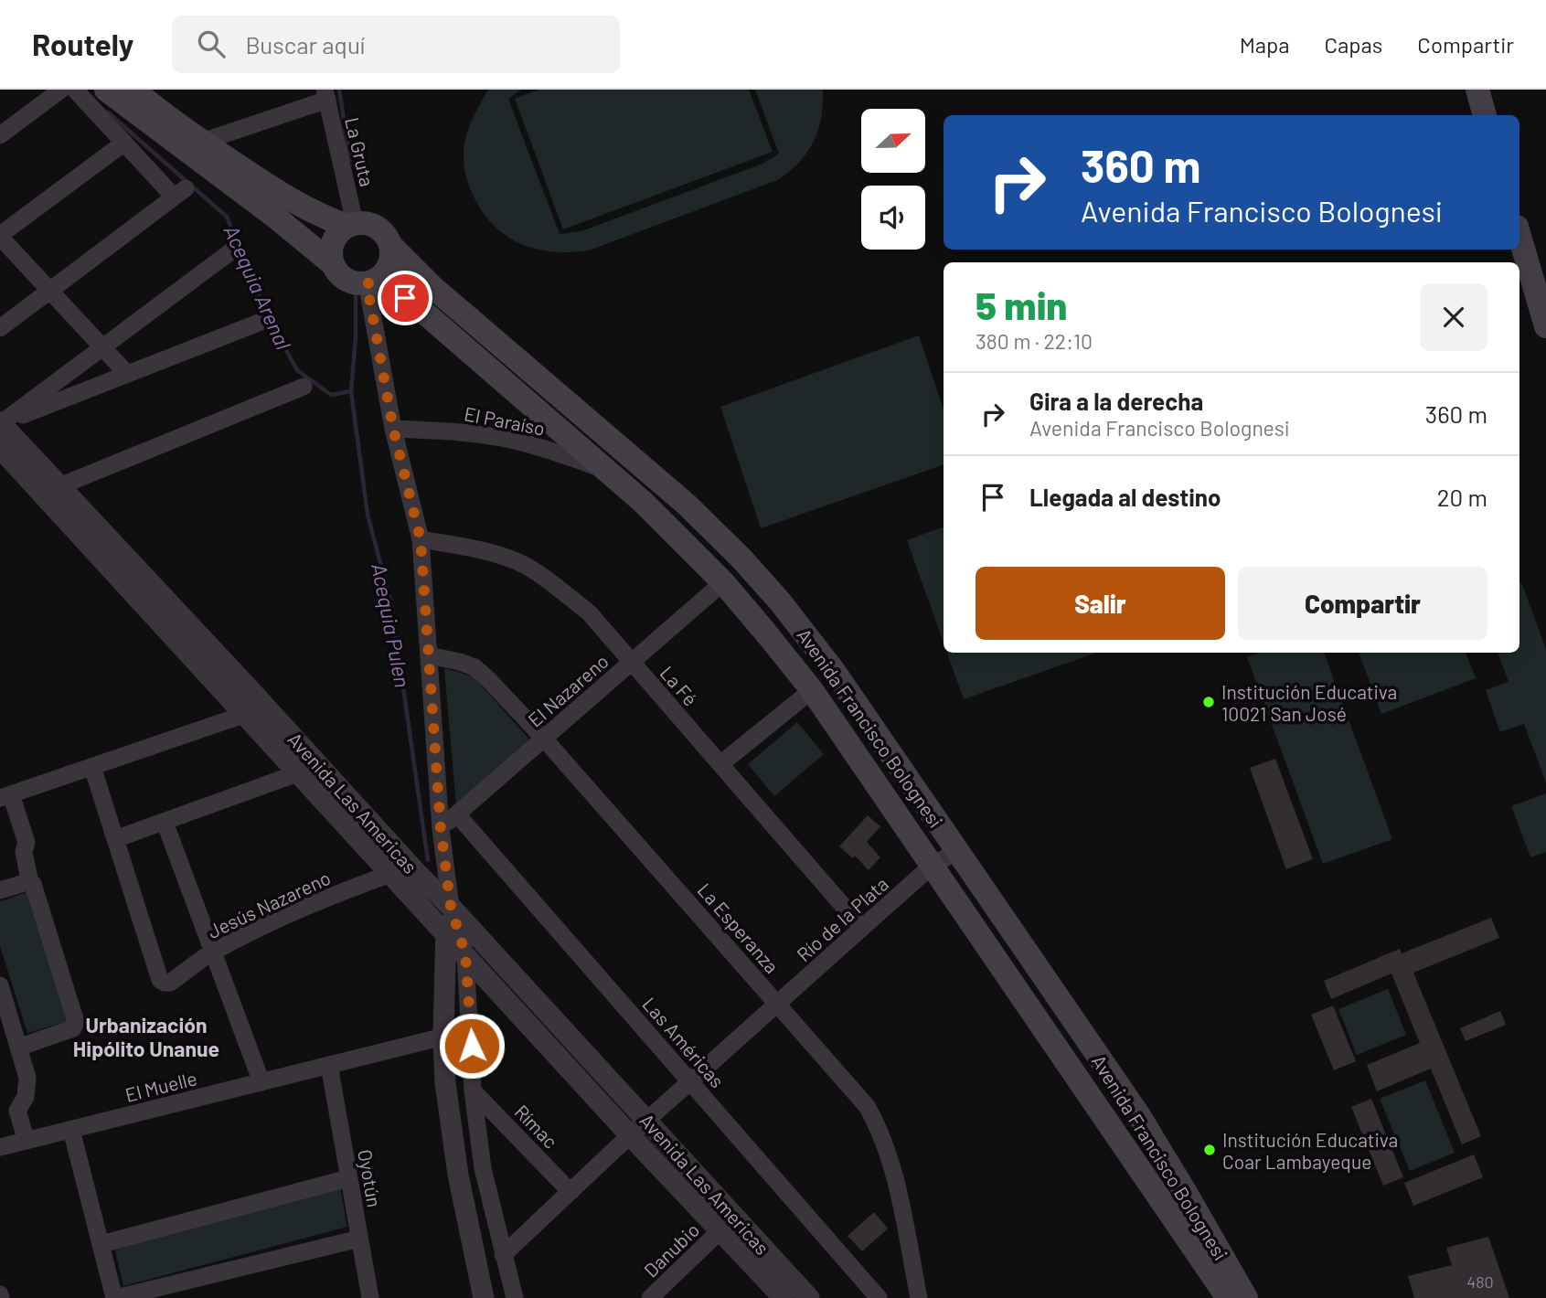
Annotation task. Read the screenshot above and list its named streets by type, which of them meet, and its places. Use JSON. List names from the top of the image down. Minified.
{"streets":{"main road":["Avenida Francisco Bolognesi"],"street":["La Gruta","El Paraíso","La Fé","El Nazareno","Avenida Las Americas","Jesús Nazareno","Río de la Plata","La Esperanza","Las Américas","El Muelle","Rímac","Oyotún","Danubio"]},"crossings":[["La Gruta","Avenida Francisco Bolognesi"],["El Paraíso","Avenida Francisco Bolognesi"],["La Fé","El Nazareno"],["La Fé","Río de la Plata"],["El Nazareno","Avenida Francisco Bolognesi"],["El Nazareno","La Esperanza"],["El Nazareno","Las Américas"],["Avenida Francisco Bolognesi","Río de la Plata"],["Avenida Las Americas","Jesús Nazareno"],["Avenida Las Americas","Río de la Plata"],["Avenida Las Americas","Danubio"],["Río de la Plata","La Esperanza"],["Río de la Plata","Las Américas"],["Río de la Plata","Rímac"],["El Muelle","Oyotún"]],"districts":["Urbanización Hipólito Unanue"],"water":["Acequia Arenal","Acequia Pulen"],"places":["Institución Educativa 10021 San José","Institución Educativa Coar Lambayeque"],"house_numbers":["480"],"north":"right","page":{"header":"Routely","search":"Buscar aquí","nav":["Mapa","Capas","Compartir"],"turn":["360 m","Avenida Francisco Bolognesi"],"heading":["5 min","380 m · 22:10"],"list":[{"name":"Gira a la derecha","note":"Avenida Francisco Bolognesi","value":"360 m"},{"name":"Llegada al destino","value":"20 m"}],"buttons":["Salir","Compartir"]}}
